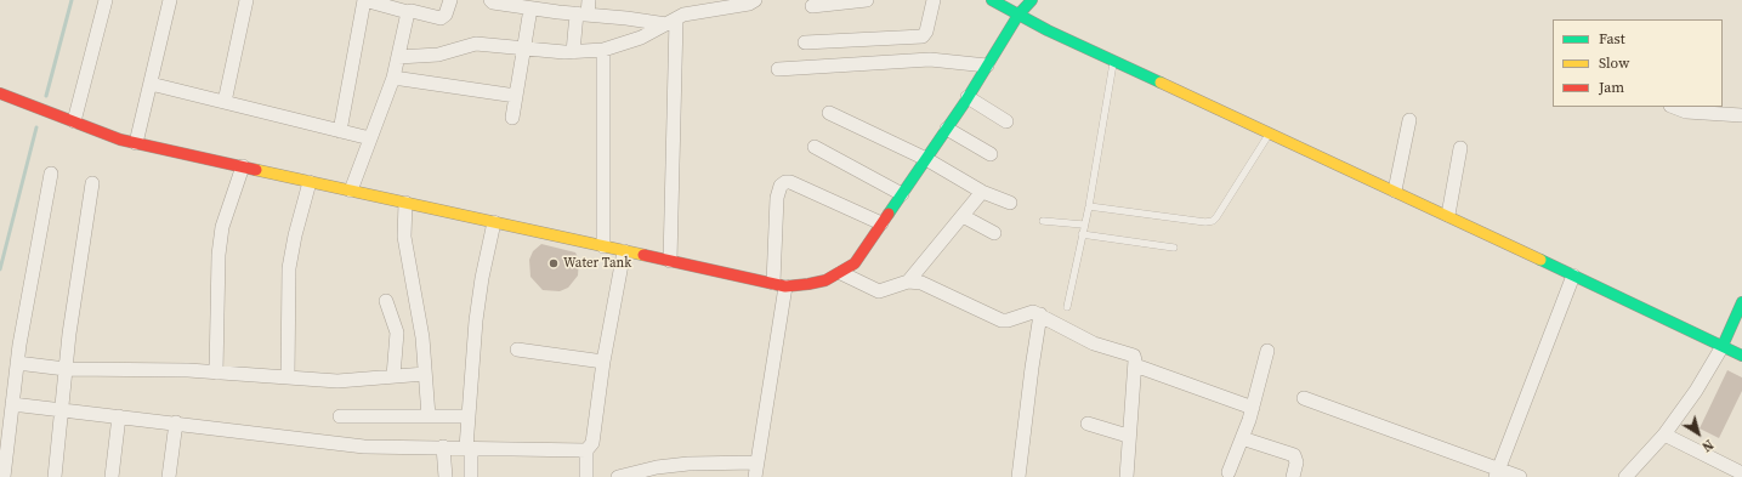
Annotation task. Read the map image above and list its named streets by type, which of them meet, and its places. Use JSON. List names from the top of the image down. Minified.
{"places":["Water Tank"],"legend":["Fast","Slow","Jam"],"north":"bottom right"}
